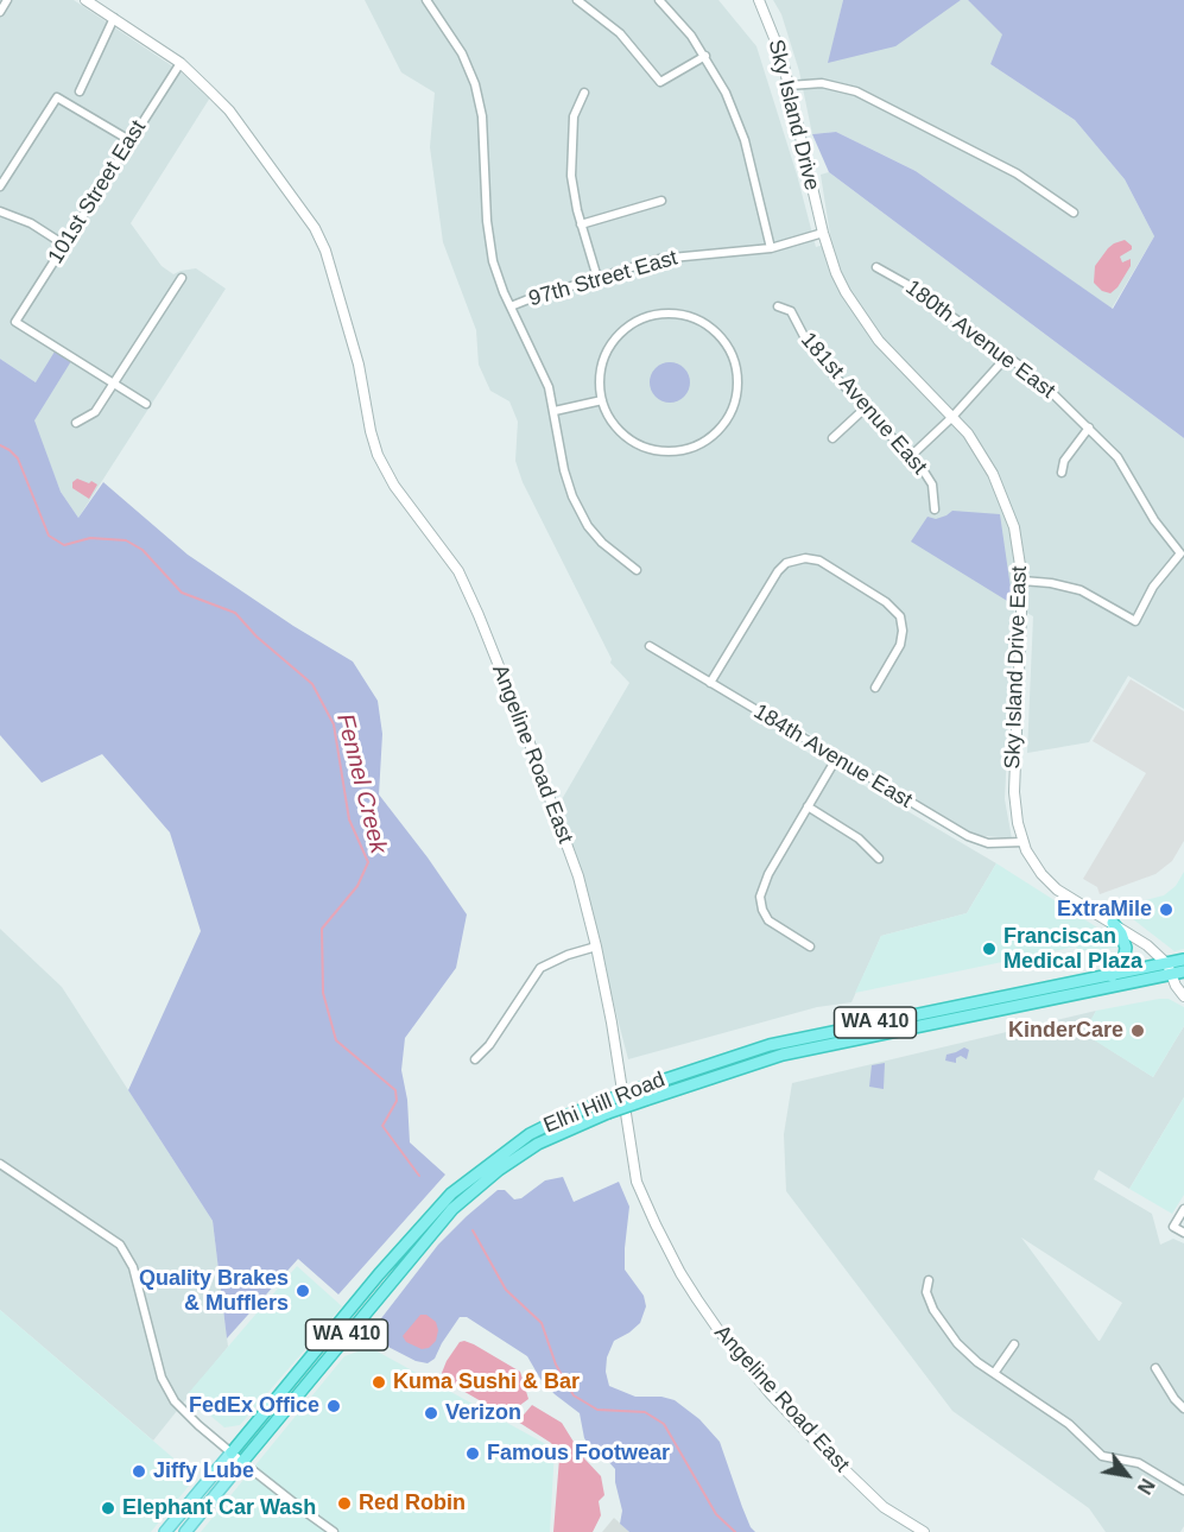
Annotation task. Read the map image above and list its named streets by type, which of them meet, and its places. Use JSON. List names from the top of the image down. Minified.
{"streets":{"highway":["WA 410","Elhi Hill Road"],"street":["Sky Island Drive","101st Street East","97th Street East","180th Avenue East","181st Avenue East","Sky Island Drive East","Angeline Road East","184th Avenue East"]},"crossings":[["Sky Island Drive","97th Street East"],["Sky Island Drive","Sky Island Drive East"],["101st Street East","Angeline Road East"],["97th Street East","Sky Island Drive East"],["180th Avenue East","Sky Island Drive East"],["Sky Island Drive East","184th Avenue East"],["Sky Island Drive East","WA 410"],["Sky Island Drive East","Elhi Hill Road"],["WA 410","Elhi Hill Road"]],"water":["Fennel Creek"],"places":["ExtraMile","Franciscan Medical Plaza","KinderCare","Quality Brakes & Mufflers","Kuma Sushi & Bar","FedEx Office","Verizon","Famous Footwear","Jiffy Lube","Red Robin","Elephant Car Wash"],"north":"bottom right"}
